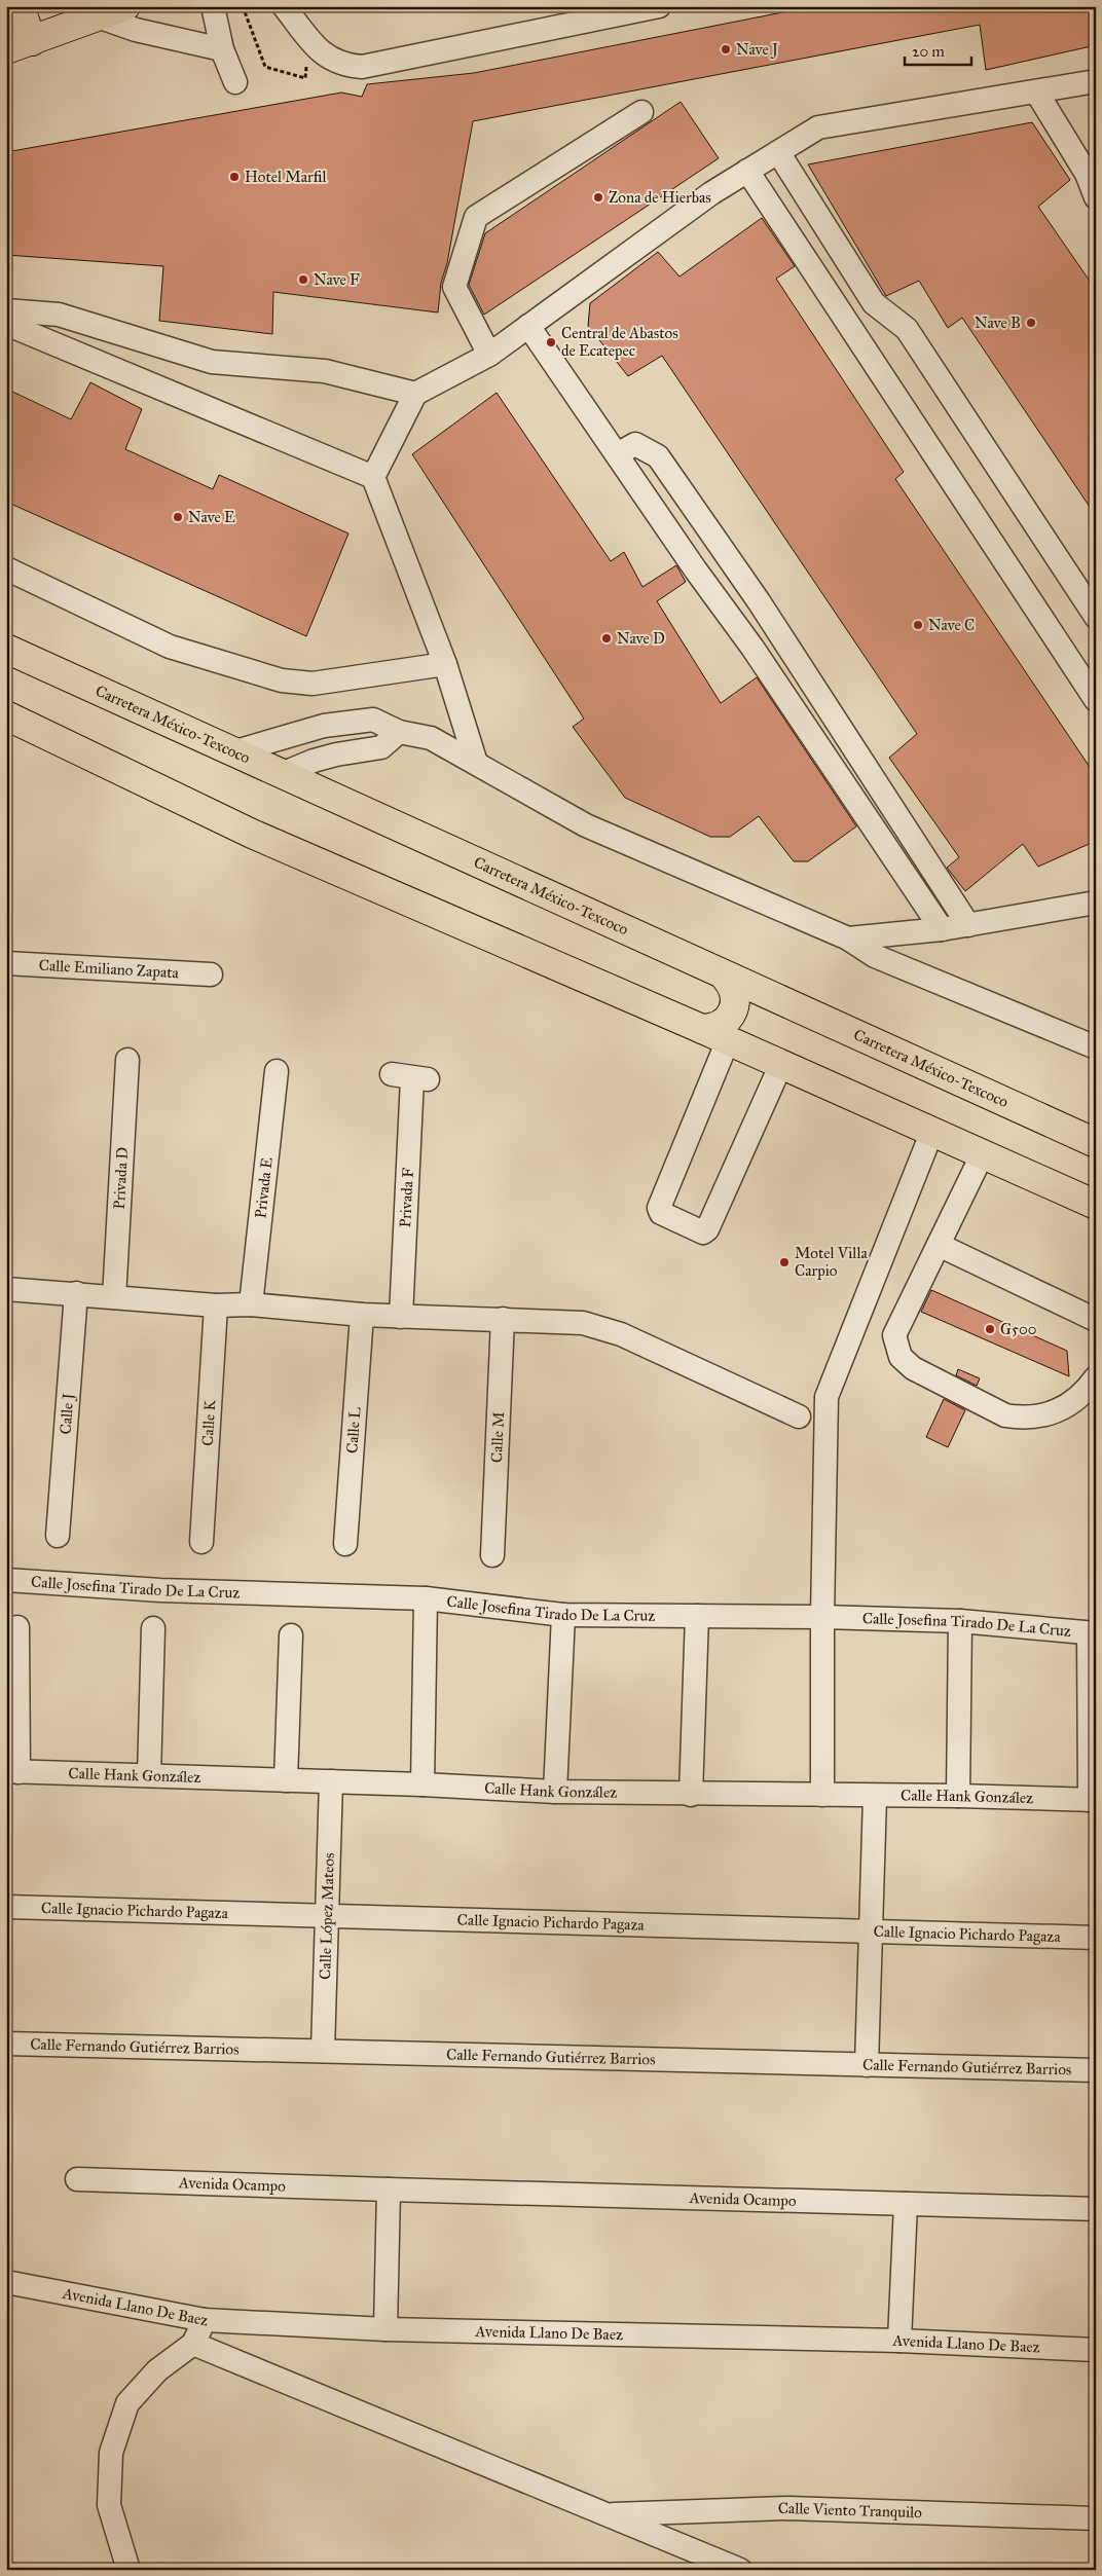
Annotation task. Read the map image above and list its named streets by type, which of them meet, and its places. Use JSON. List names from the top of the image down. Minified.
{"streets":{"highway":["Carretera México-Texcoco"],"street":["Calle Emiliano Zapata","Privada D","Privada E","Privada F","Calle J","Calle K","Calle L","Calle M","Calle Josefina Tirado De La Cruz","Calle Hank González","Calle Ignacio Pichardo Pagaza","Calle López Mateos","Calle Fernando Gutiérrez Barrios","Avenida Ocampo","Avenida Llano De Baez","Calle Viento Tranquilo"]},"crossings":[["Calle Hank González","Calle López Mateos"],["Calle Ignacio Pichardo Pagaza","Calle López Mateos"],["Calle López Mateos","Calle Fernando Gutiérrez Barrios"]],"places":["Nave J","Hotel Marfil","Zona de Hierbas","Nave F","Nave B","Central de Abastos de Ecatepec","Nave E","Nave C","Nave D","Motel Villa Carpio","G500"],"scale_bar":"20 m"}
